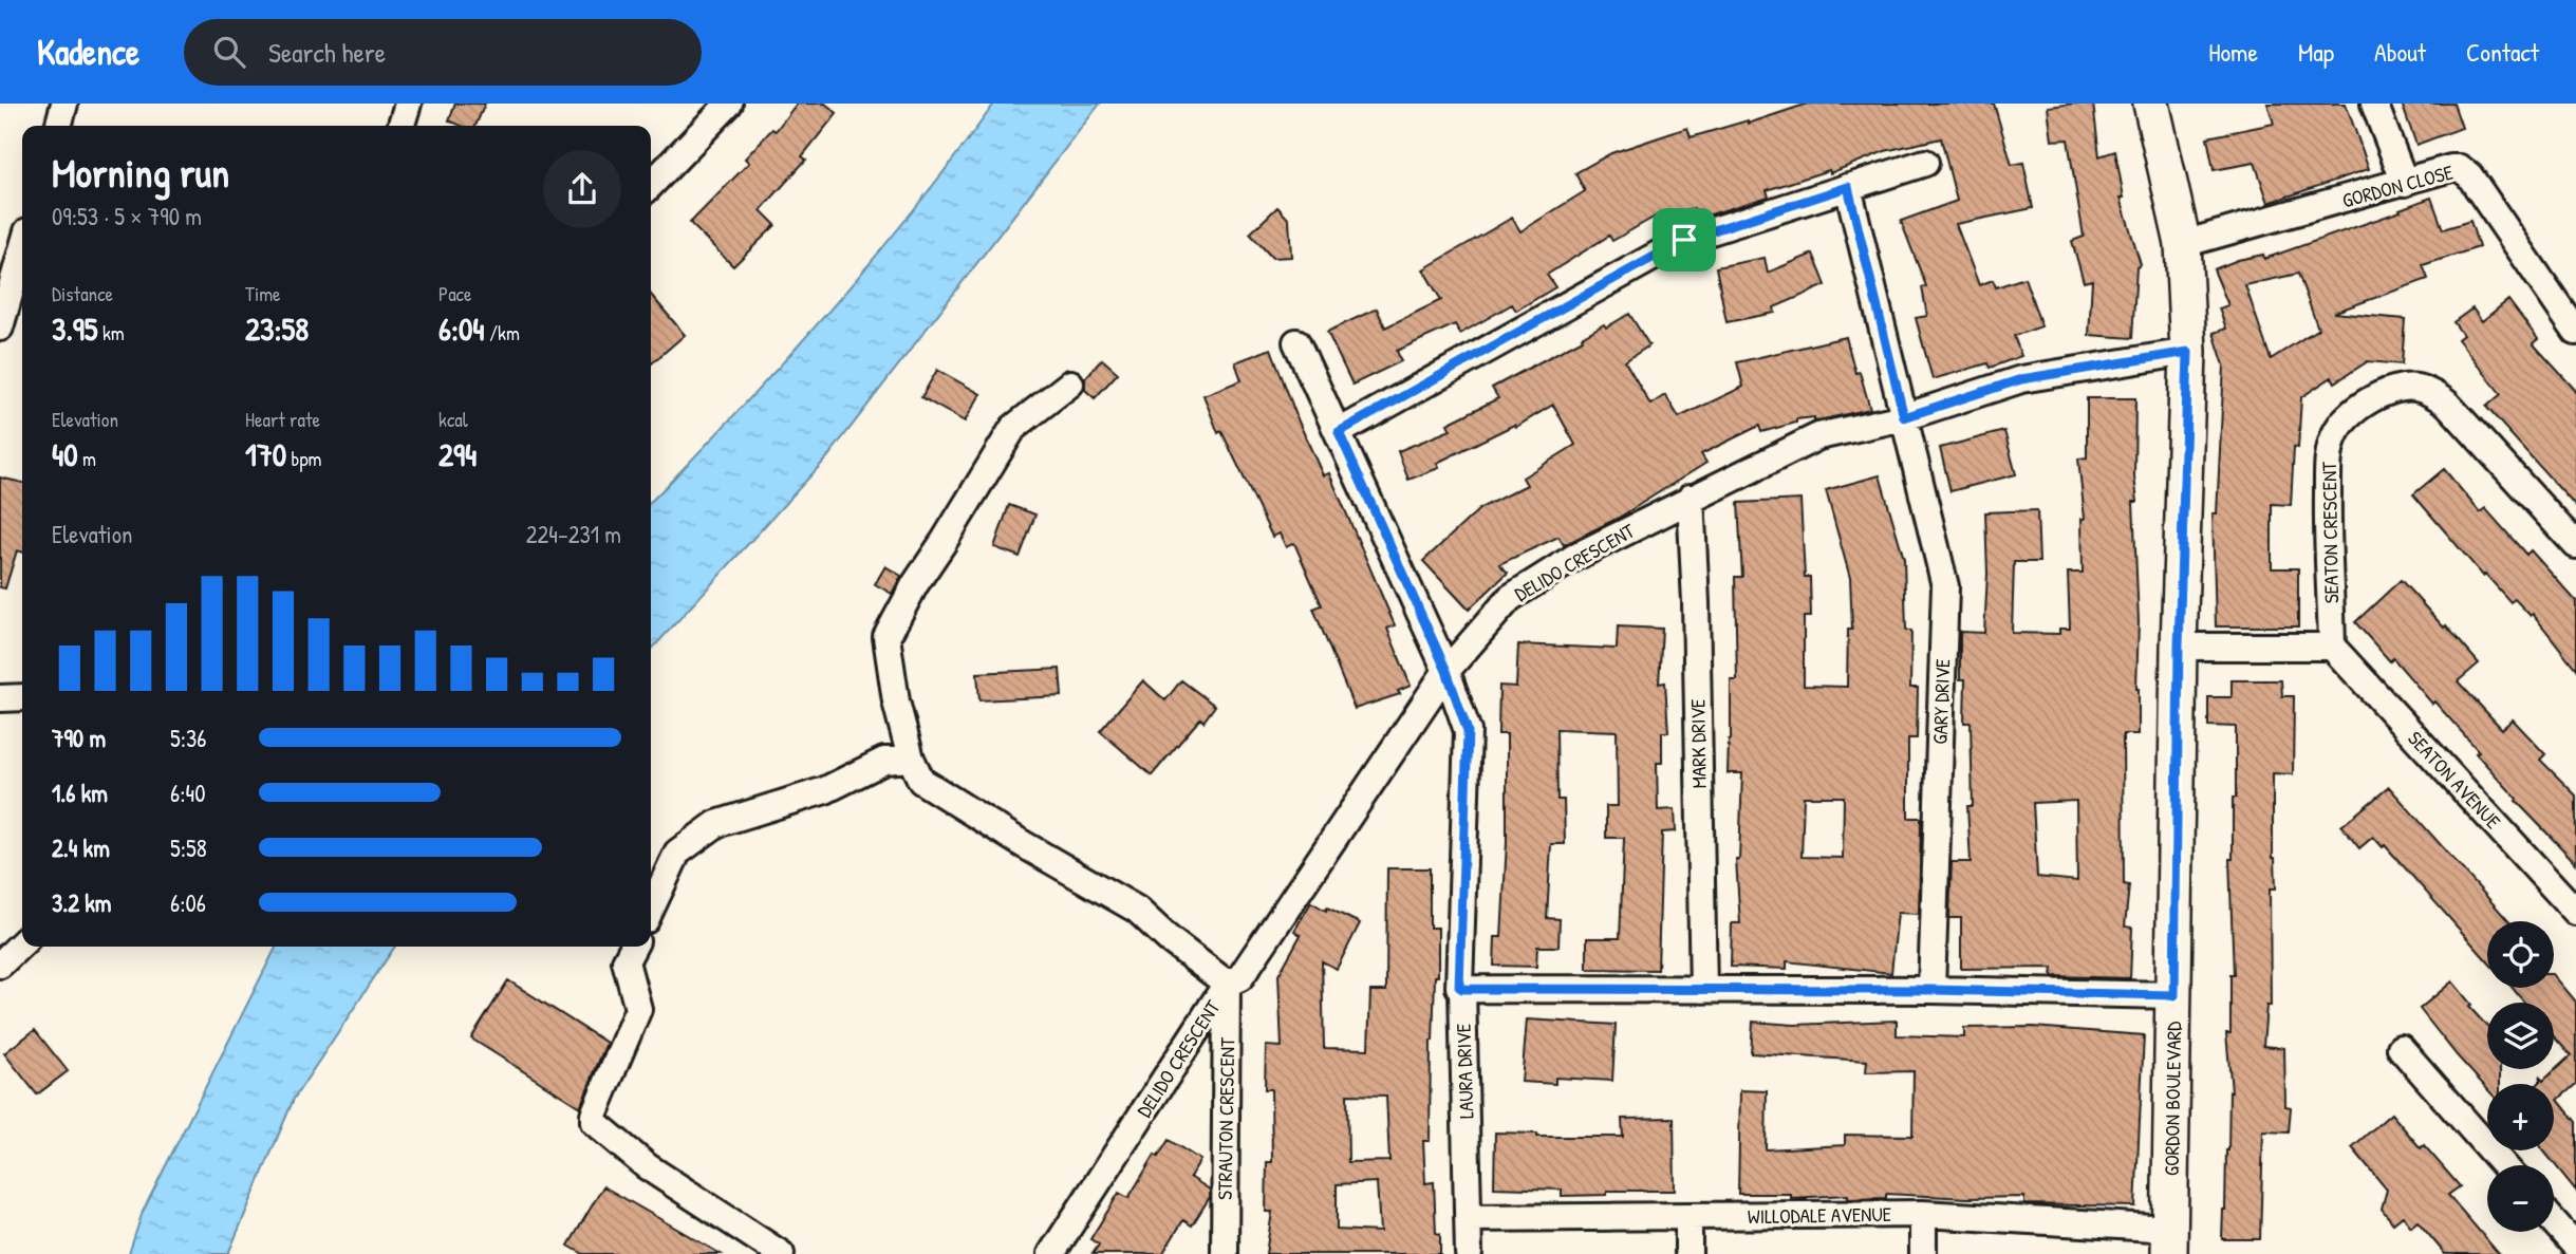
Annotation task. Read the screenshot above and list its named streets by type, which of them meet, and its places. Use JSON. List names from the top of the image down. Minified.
{"streets":{"street":["GORDON CLOSE","SEATON CRESCENT","DELIDO CRESCENT","GARY DRIVE","MARK DRIVE","SEATON AVENUE","LAURA DRIVE","GORDON BOULEVARD","STRAUTON CRESCENT","WILLODALE AVENUE"]},"crossings":[["GORDON CLOSE","GORDON BOULEVARD"],["SEATON CRESCENT","SEATON AVENUE"],["DELIDO CRESCENT","GARY DRIVE"],["DELIDO CRESCENT","MARK DRIVE"],["DELIDO CRESCENT","LAURA DRIVE"],["DELIDO CRESCENT","GORDON BOULEVARD"],["DELIDO CRESCENT","STRAUTON CRESCENT"],["LAURA DRIVE","WILLODALE AVENUE"],["GORDON BOULEVARD","WILLODALE AVENUE"]],"page":{"header":"Kadence","search":"Search here","nav":["Home","Map","About","Contact"],"heading":["Morning run","09:53 · 5 × 790 m"],"stats":[["Distance","3.95 km"],["Time","23:58"],["Pace","6:04 /km"],["Elevation","40 m"],["Heart rate","170 bpm"],["kcal","294"]],"chart":["Elevation","224–231 m"],"list":[{"name":"790 m","note":"5:36"},{"name":"1.6 km","note":"6:40"},{"name":"2.4 km","note":"5:58"},{"name":"3.2 km","note":"6:06"}],"map_buttons":["+","−"]}}
